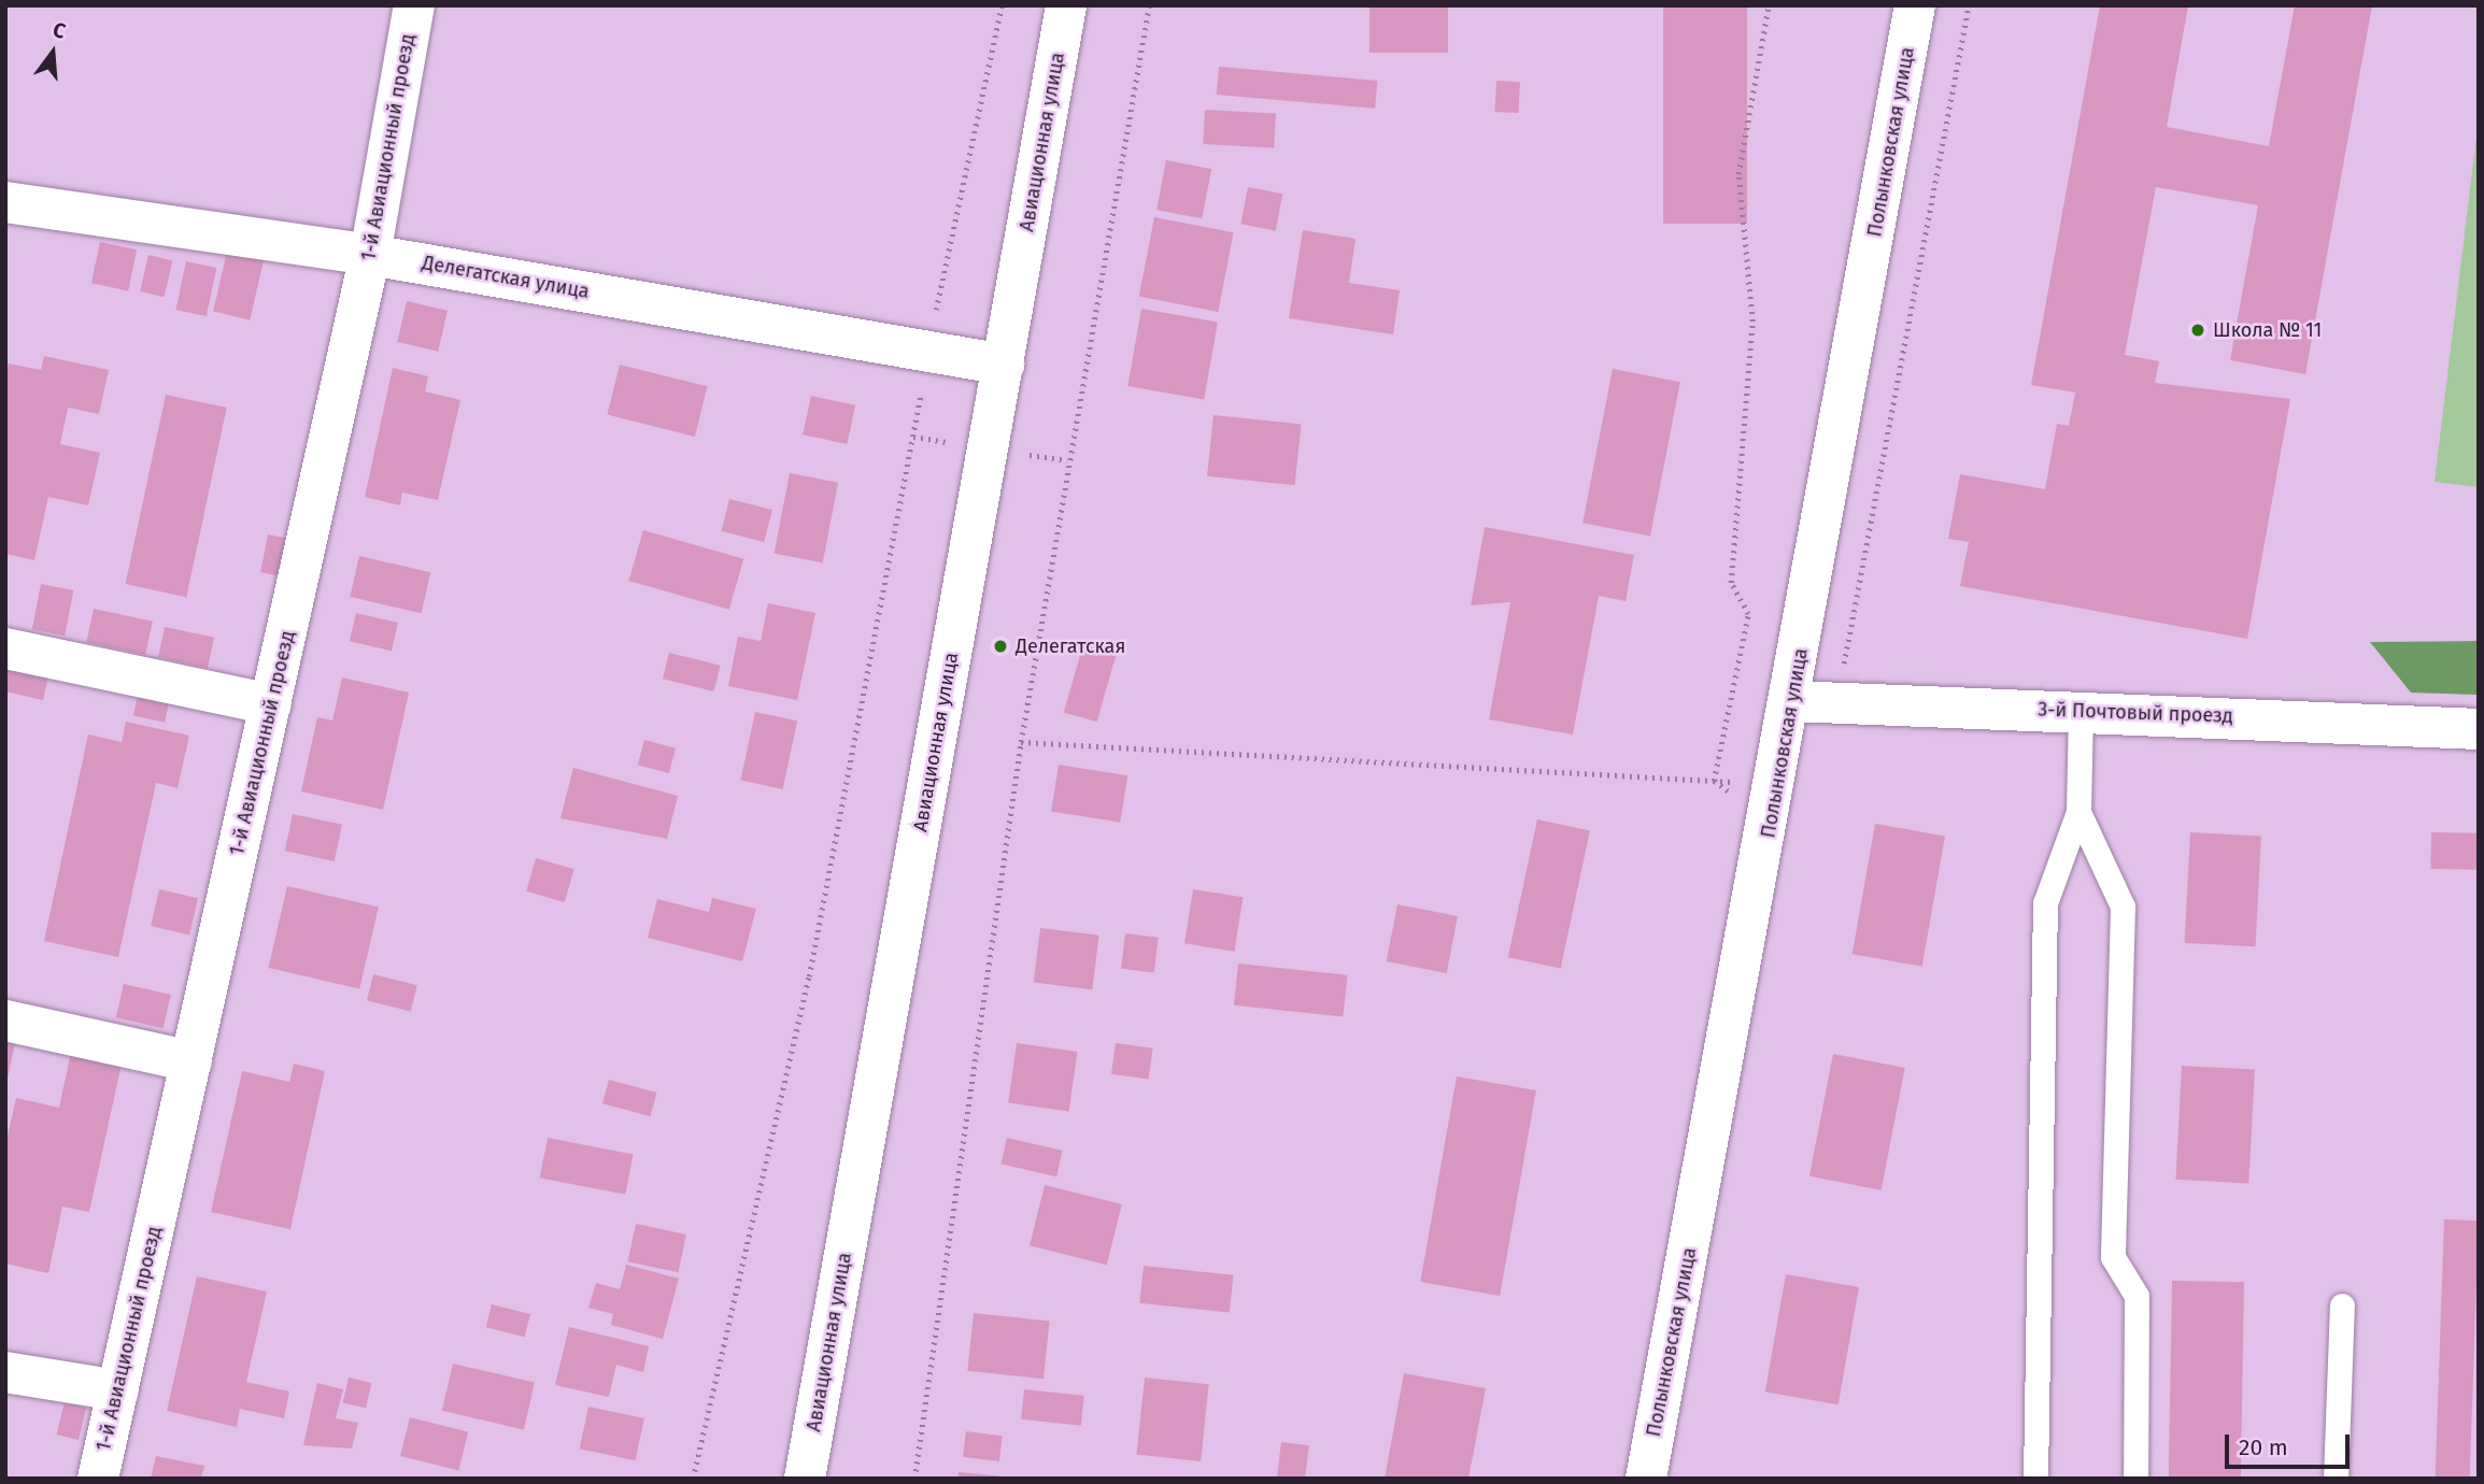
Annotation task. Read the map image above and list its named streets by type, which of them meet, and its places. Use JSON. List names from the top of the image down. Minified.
{"streets":{"street":["Авиационная улица","Полынковская улица","1-й Авиационный проезд","Делегатская улица","3-й Почтовый проезд"]},"crossings":[["Авиационная улица","Делегатская улица"],["Полынковская улица","3-й Почтовый проезд"],["1-й Авиационный проезд","Делегатская улица"]],"places":["Школа № 11","Делегатская"],"scale_bar":"20 m","north":"top"}
